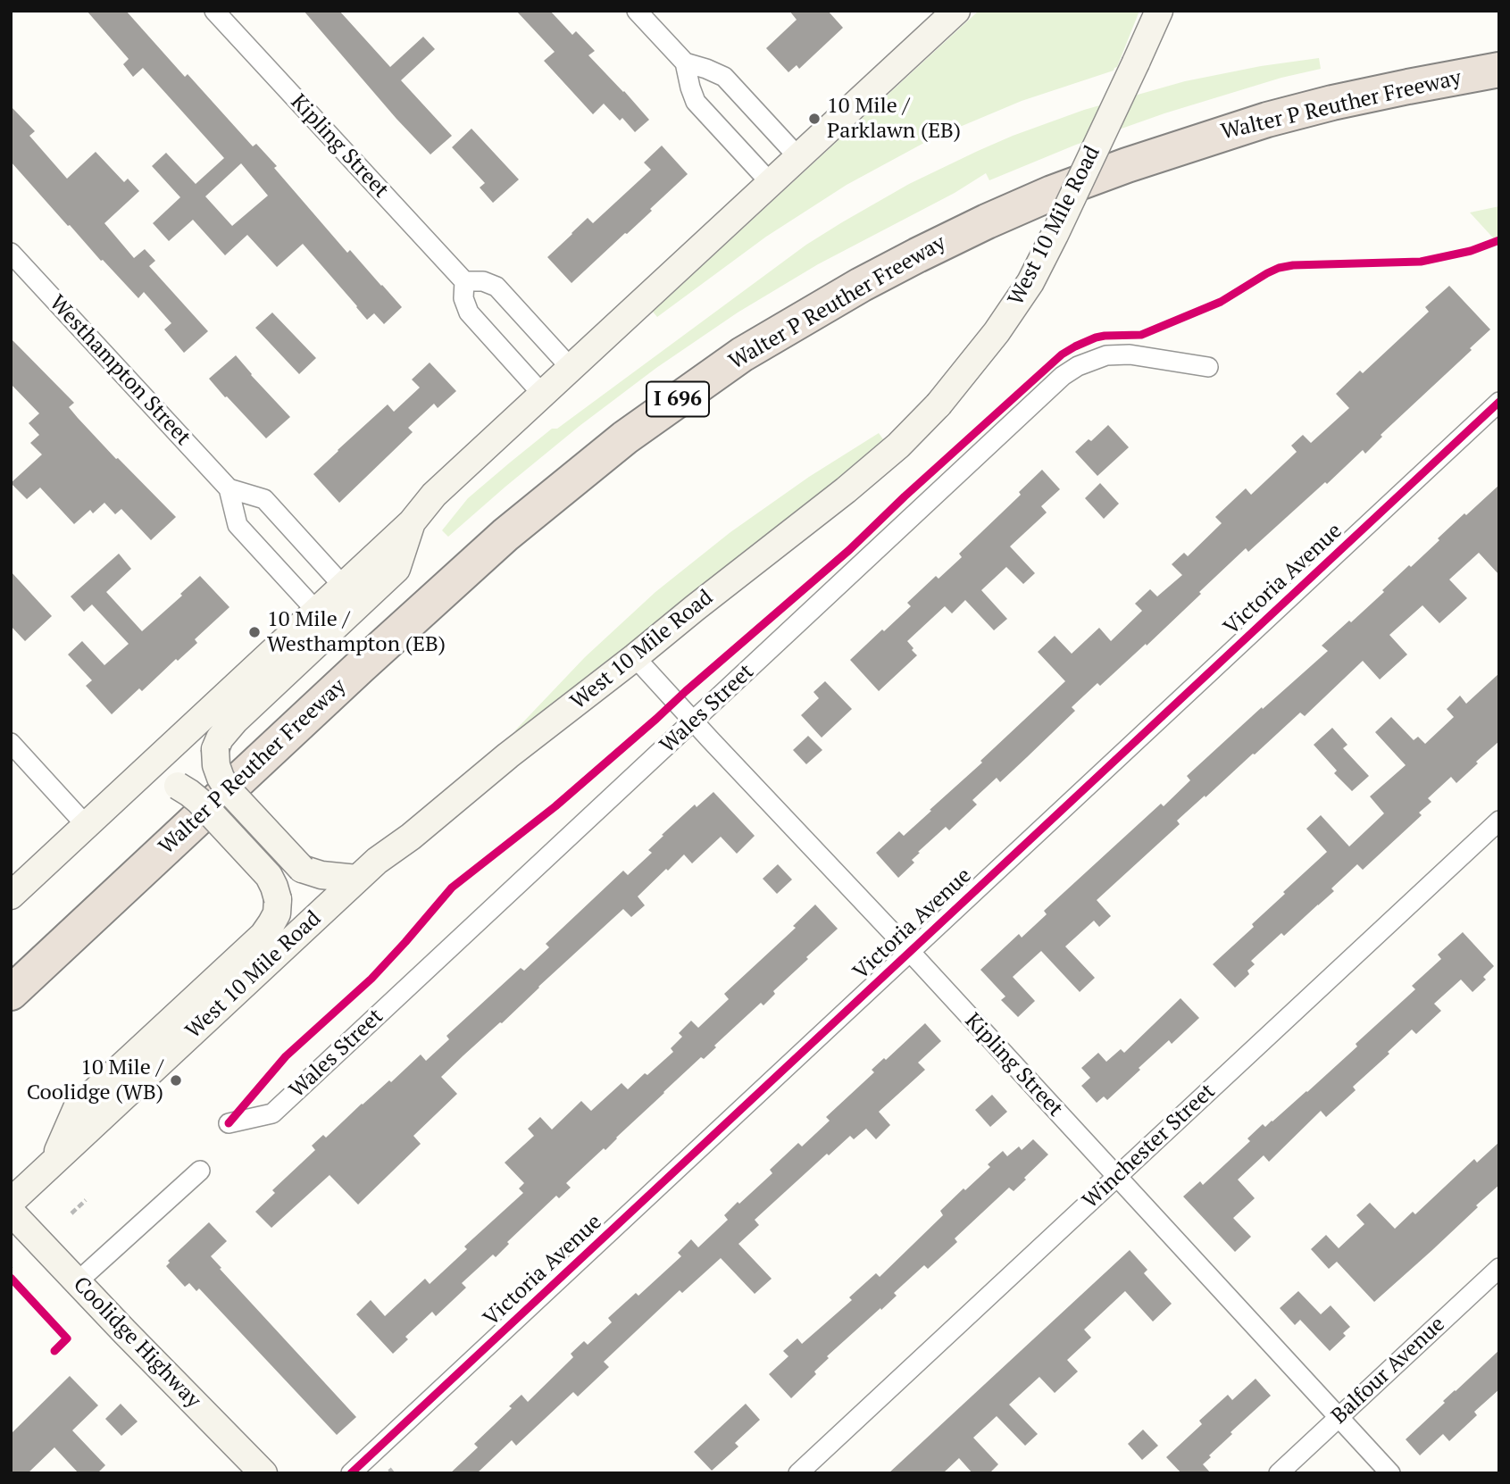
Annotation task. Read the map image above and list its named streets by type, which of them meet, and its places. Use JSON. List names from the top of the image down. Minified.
{"streets":{"highway":["Walter P Reuther Freeway","I 696"],"main road":["West 10 Mile Road","Coolidge Highway"],"street":["Kipling Street","Westhampton Street","Victoria Avenue","Wales Street","Winchester Street","Balfour Avenue"]},"crossings":[["Kipling Street","West 10 Mile Road"],["Kipling Street","Victoria Avenue"],["Kipling Street","Wales Street"],["Kipling Street","Winchester Street"],["Kipling Street","Balfour Avenue"]],"places":["10 Mile / Parklawn (EB)","10 Mile / Westhampton (EB)","10 Mile / Coolidge (WB)"]}
